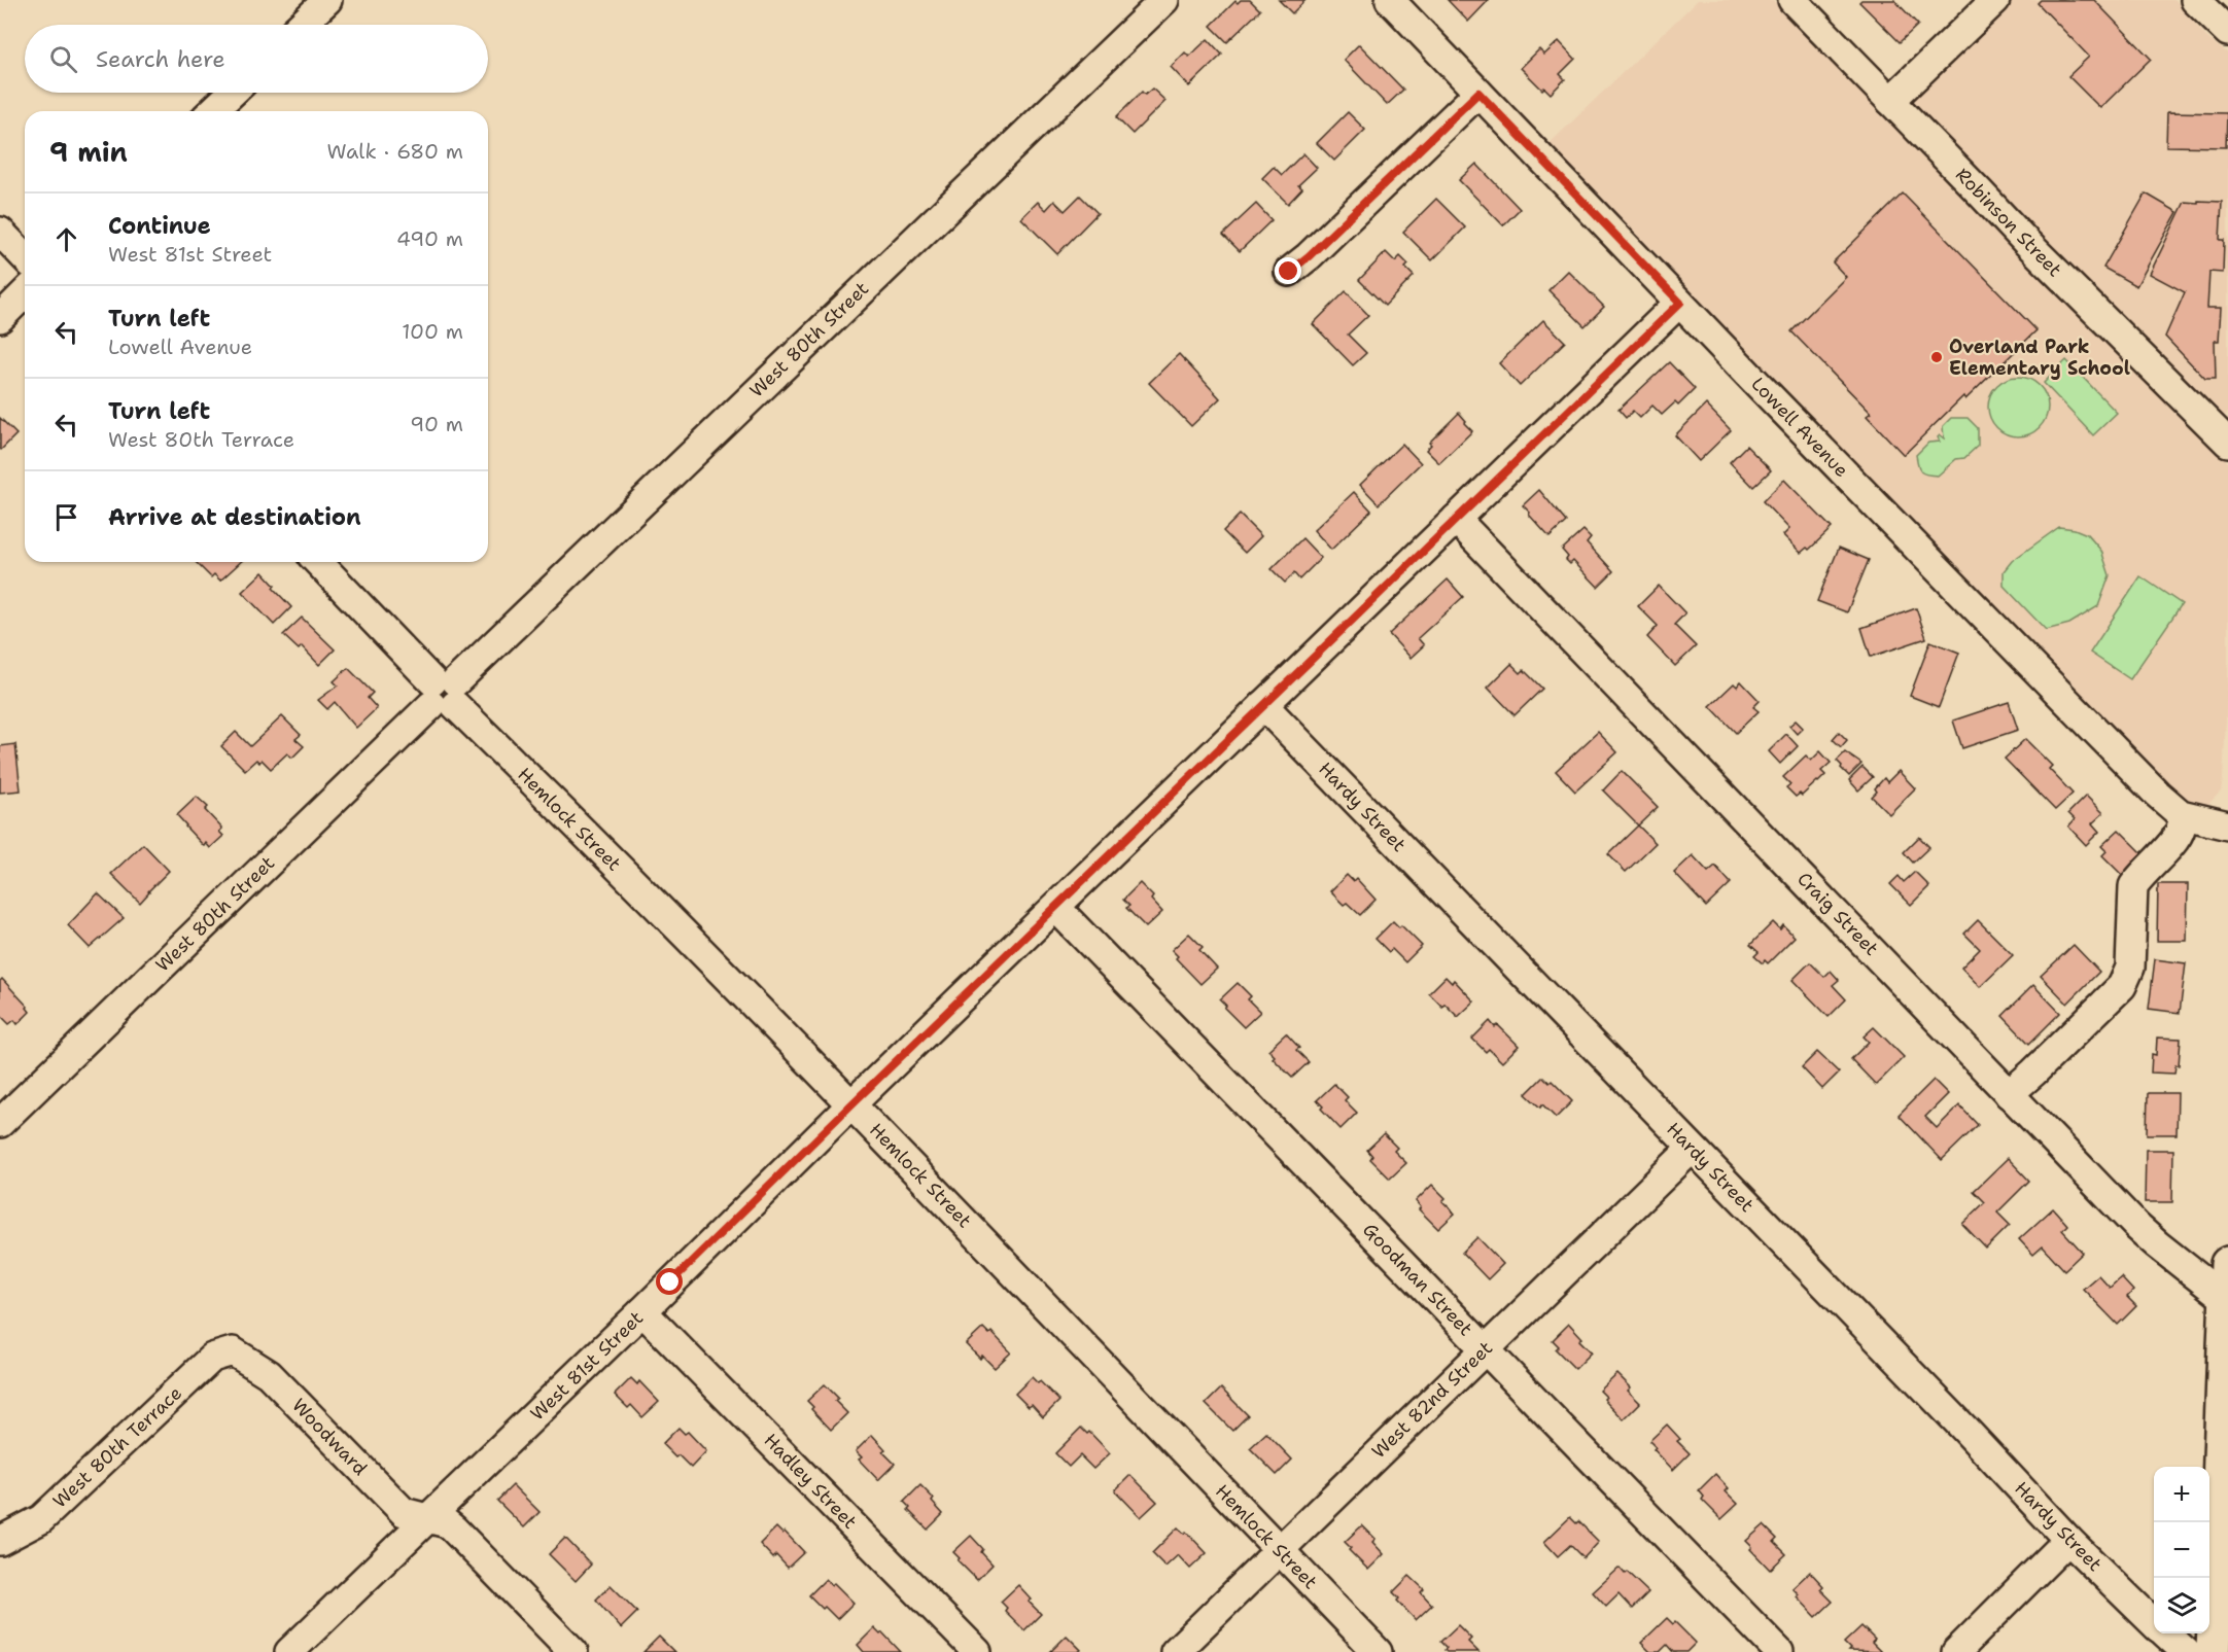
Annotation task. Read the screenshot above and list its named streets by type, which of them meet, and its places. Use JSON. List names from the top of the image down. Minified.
{"streets":{"street":["Robinson Street","West 80th Street","Lowell Avenue","Hardy Street","Hemlock Street","Craig Street","Goodman Street","West 81st Street","West 82nd Street","Woodward","West 80th Terrace","Hadley Street"]},"crossings":[["West 80th Street","Hemlock Street"],["Lowell Avenue","West 81st Street"],["Hardy Street","West 81st Street"],["Hardy Street","West 82nd Street"],["Hemlock Street","West 81st Street"],["Hemlock Street","West 82nd Street"],["Craig Street","West 81st Street"],["Goodman Street","West 81st Street"],["Goodman Street","West 82nd Street"],["West 81st Street","Woodward"],["West 81st Street","Hadley Street"],["Woodward","West 80th Terrace"]],"places":["Overland Park Elementary School"],"page":{"search":"Search here","heading":["9 min","Walk · 680 m"],"list":[["Continue","West 81st Street","490 m"],["Turn left","Lowell Avenue","100 m"],["Turn left","West 80th Terrace","90 m"],"Arrive at destination"],"map_buttons":["+","−"]}}
